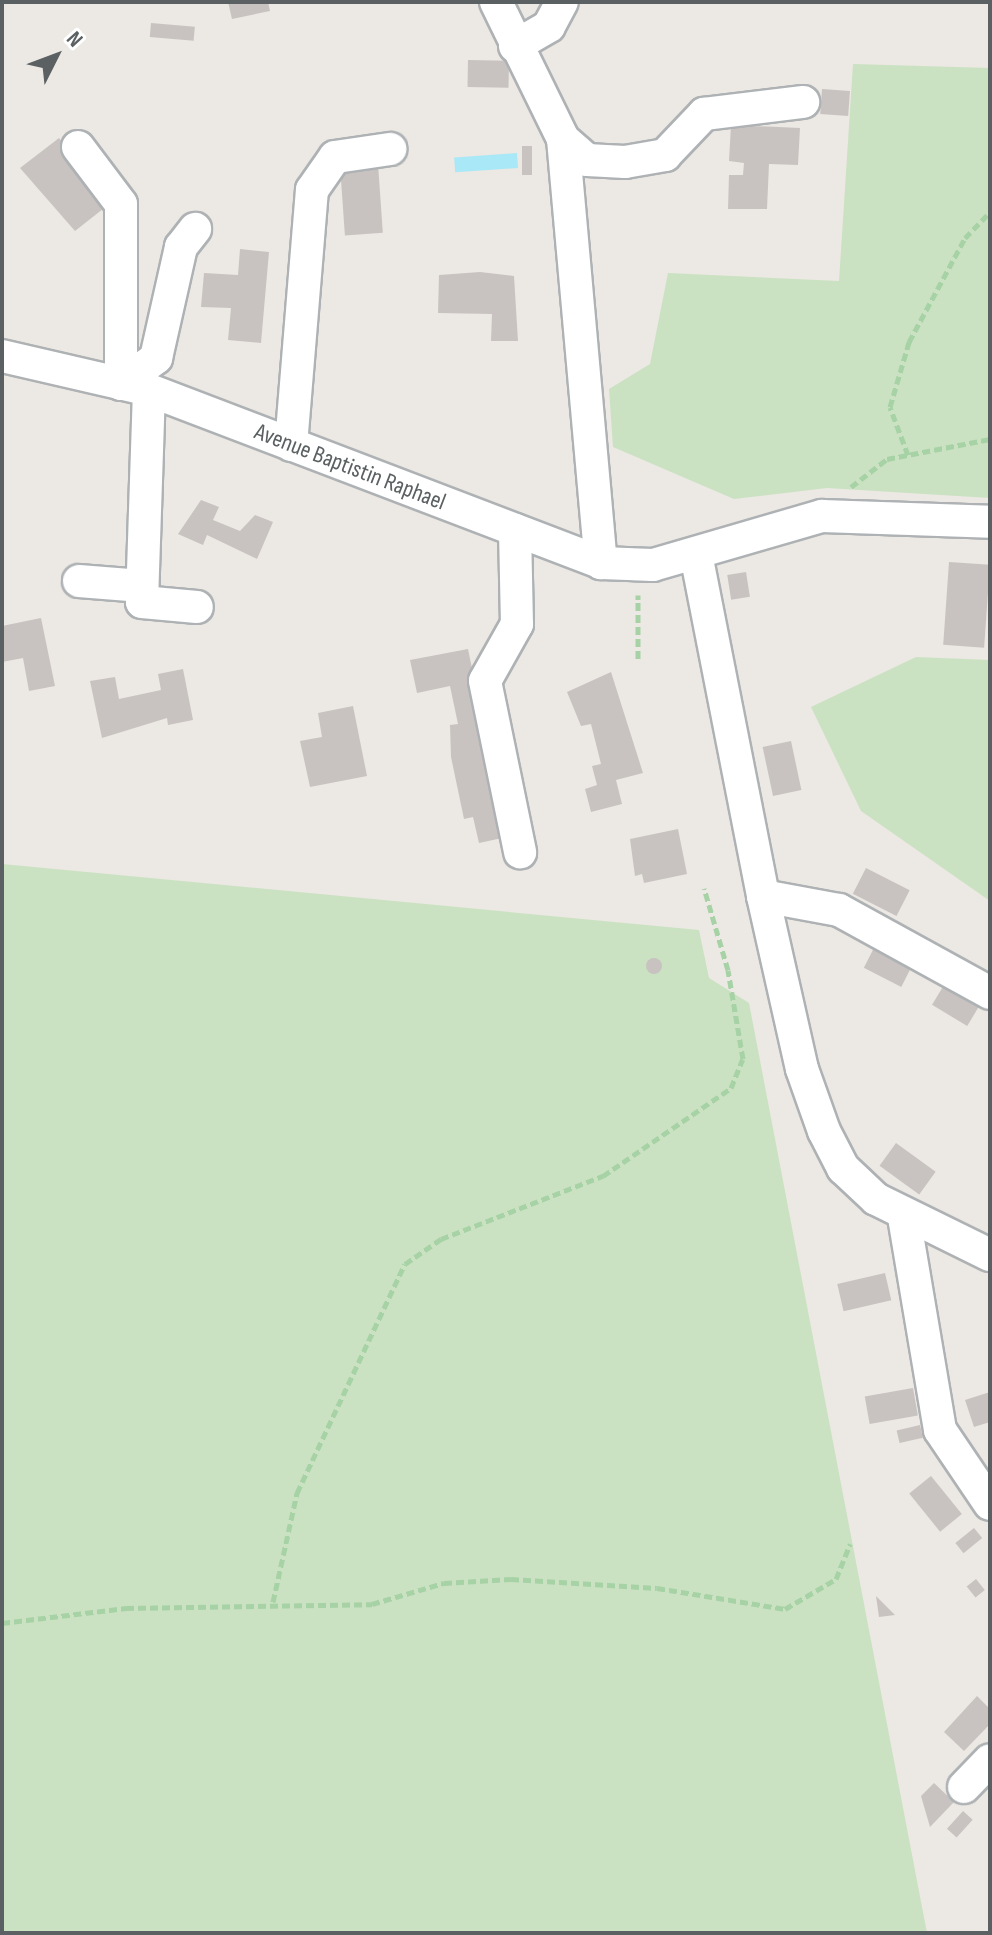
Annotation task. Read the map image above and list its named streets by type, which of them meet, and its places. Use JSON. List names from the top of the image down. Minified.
{"streets":{"street":["Avenue Baptistin Raphael"]},"north":"top right"}
